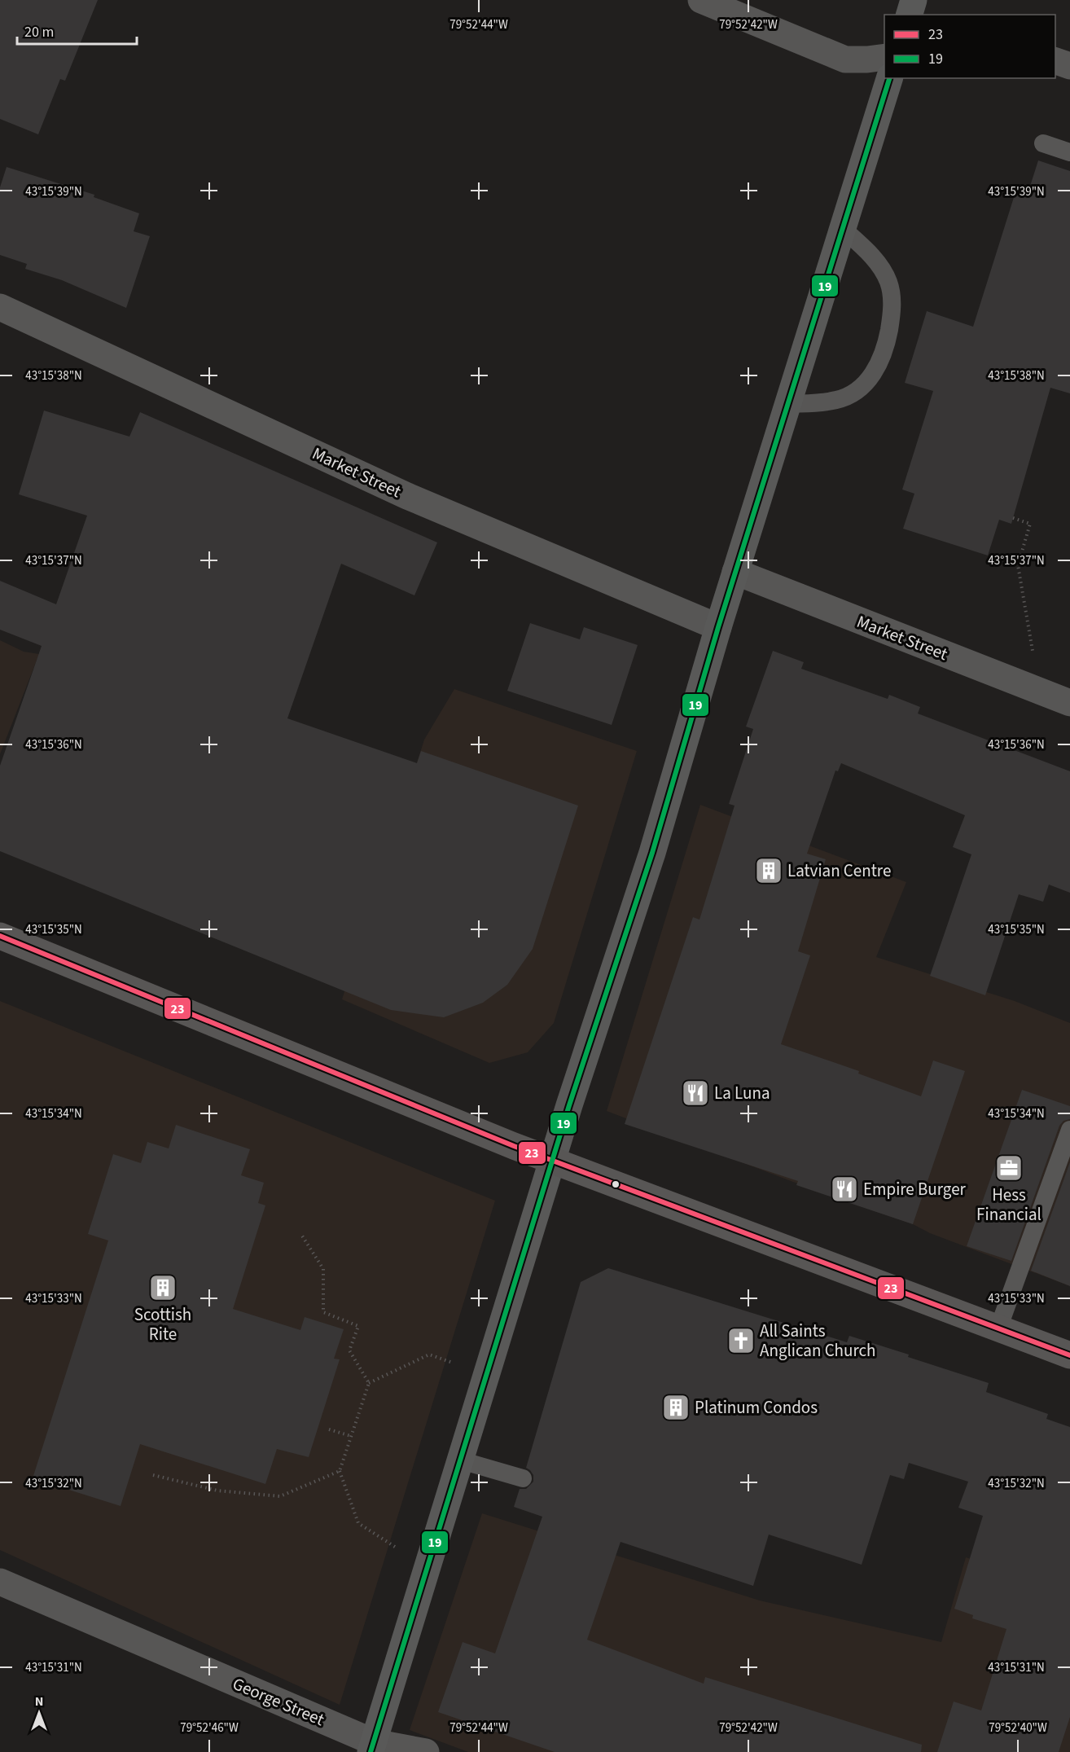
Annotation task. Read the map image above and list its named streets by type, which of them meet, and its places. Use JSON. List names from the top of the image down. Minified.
{"streets":{"street":["Market Street","George Street"]},"places":{"building":["Latvian Centre","Scottish Rite","Platinum Condos"],"restaurant":["La Luna","Empire Burger"],"office":["Hess Financial"],"church":["All Saints Anglican Church"]},"lines":["transit line 19","transit line 23"],"legend":["23","19"],"scale_bar":"20 m","north":"top","coordinates":["79°52'44\"W","79°52'42\"W","43°15'39\"N","43°15'38\"N","43°15'37\"N","43°15'36\"N","43°15'35\"N","43°15'34\"N","43°15'33\"N","43°15'32\"N","43°15'31\"N","79°52'46\"W","79°52'40\"W"]}
